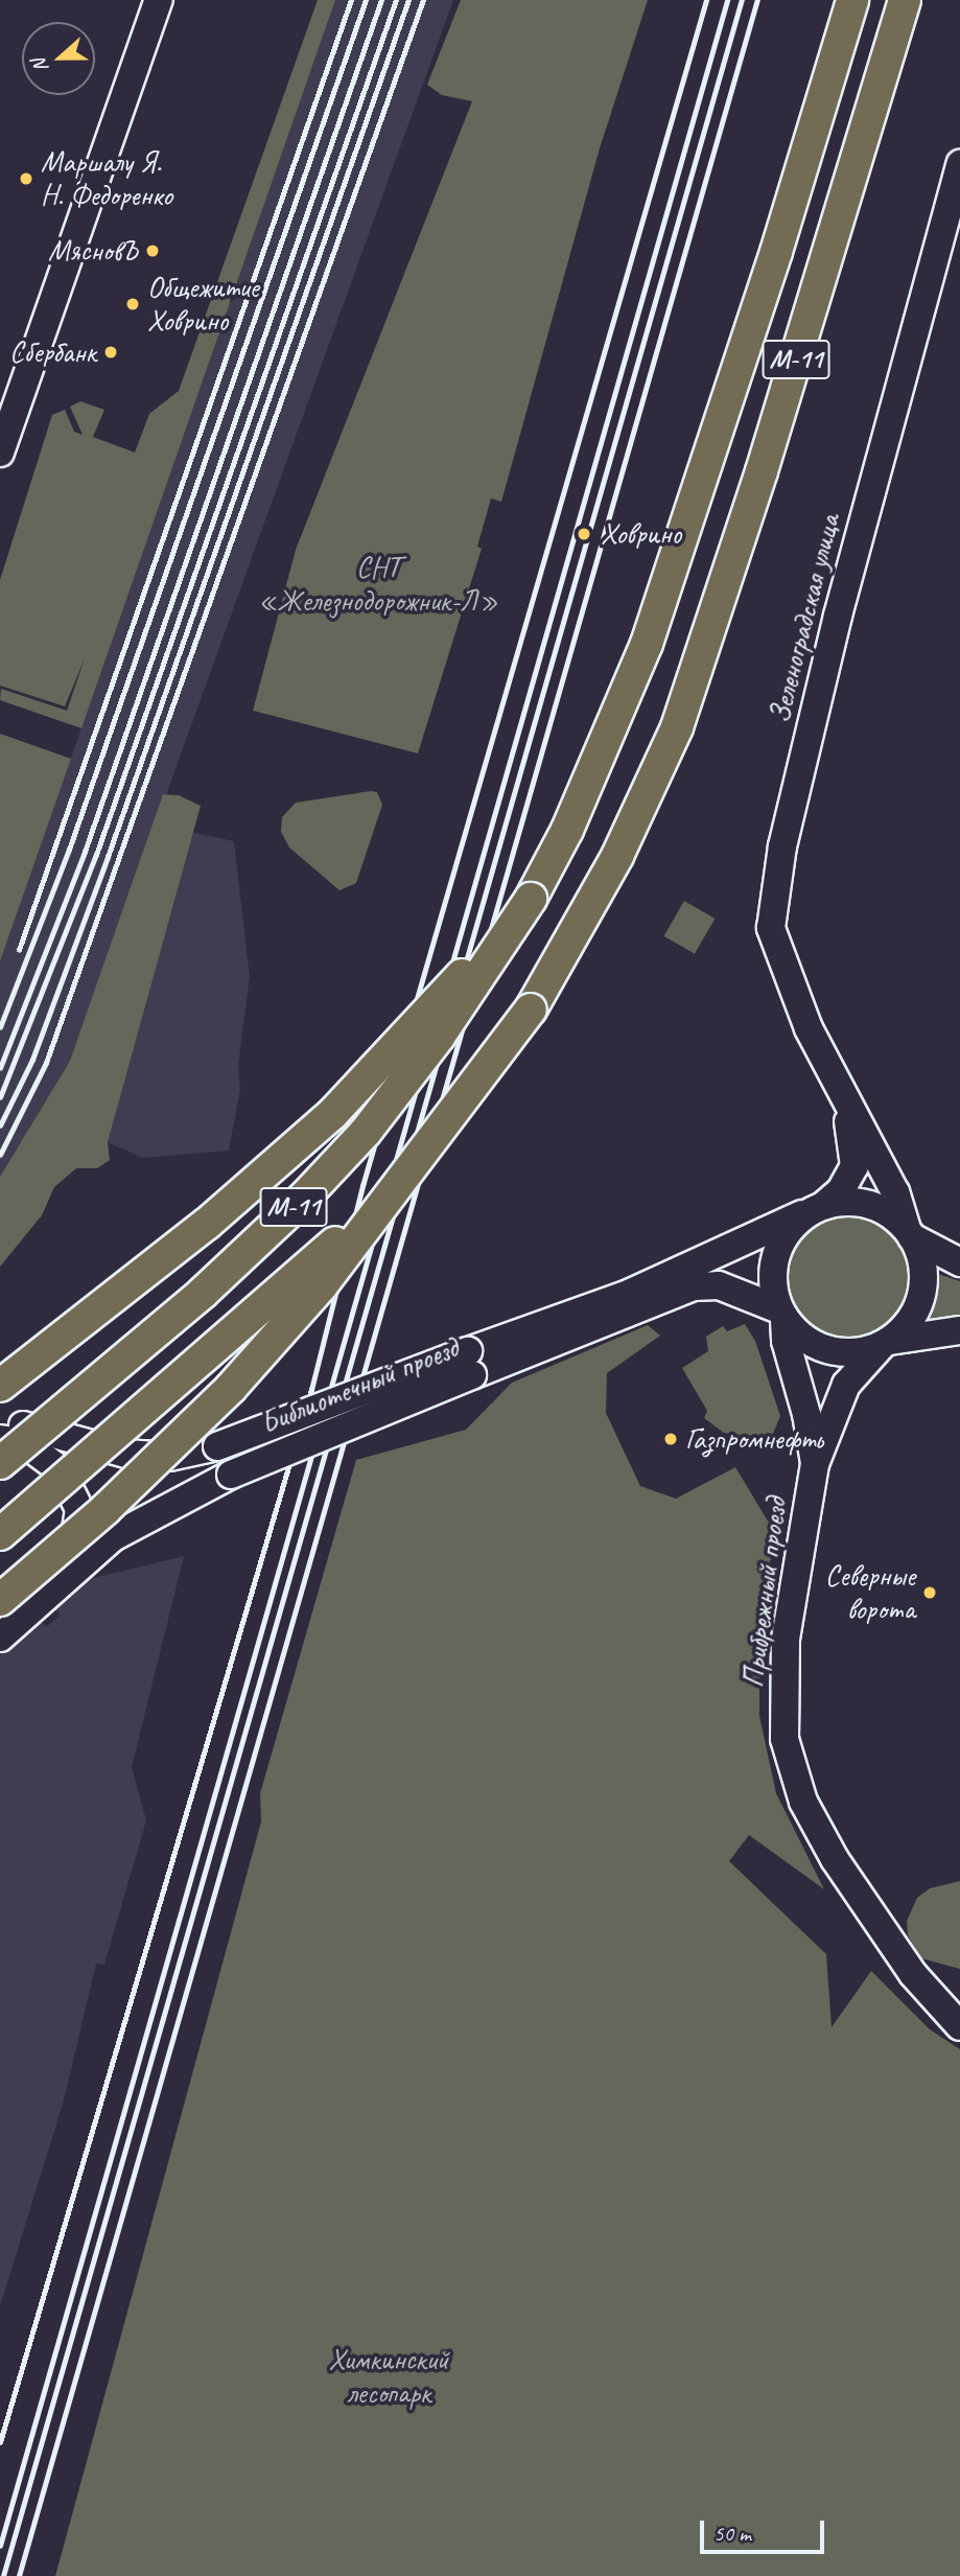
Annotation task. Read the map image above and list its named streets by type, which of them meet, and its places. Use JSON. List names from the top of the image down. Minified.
{"streets":{"main road":["М-11"],"street":["Зеленоградская улица","Библиотечный проезд","Прибрежный проезд"]},"crossings":[["Зеленоградская улица","Библиотечный проезд"],["Зеленоградская улица","Прибрежный проезд"],["Библиотечный проезд","Прибрежный проезд"]],"parks":["СНТ «Железнодорожник-Л»","Химкинский лесопарк"],"places":["Маршалу Я. Н. Федоренко","МясновЪ","Общежитие Ховрино","Сбербанк","Ховрино","Газпромнефть","Северные ворота"],"scale_bar":"50 m","north":"left"}
